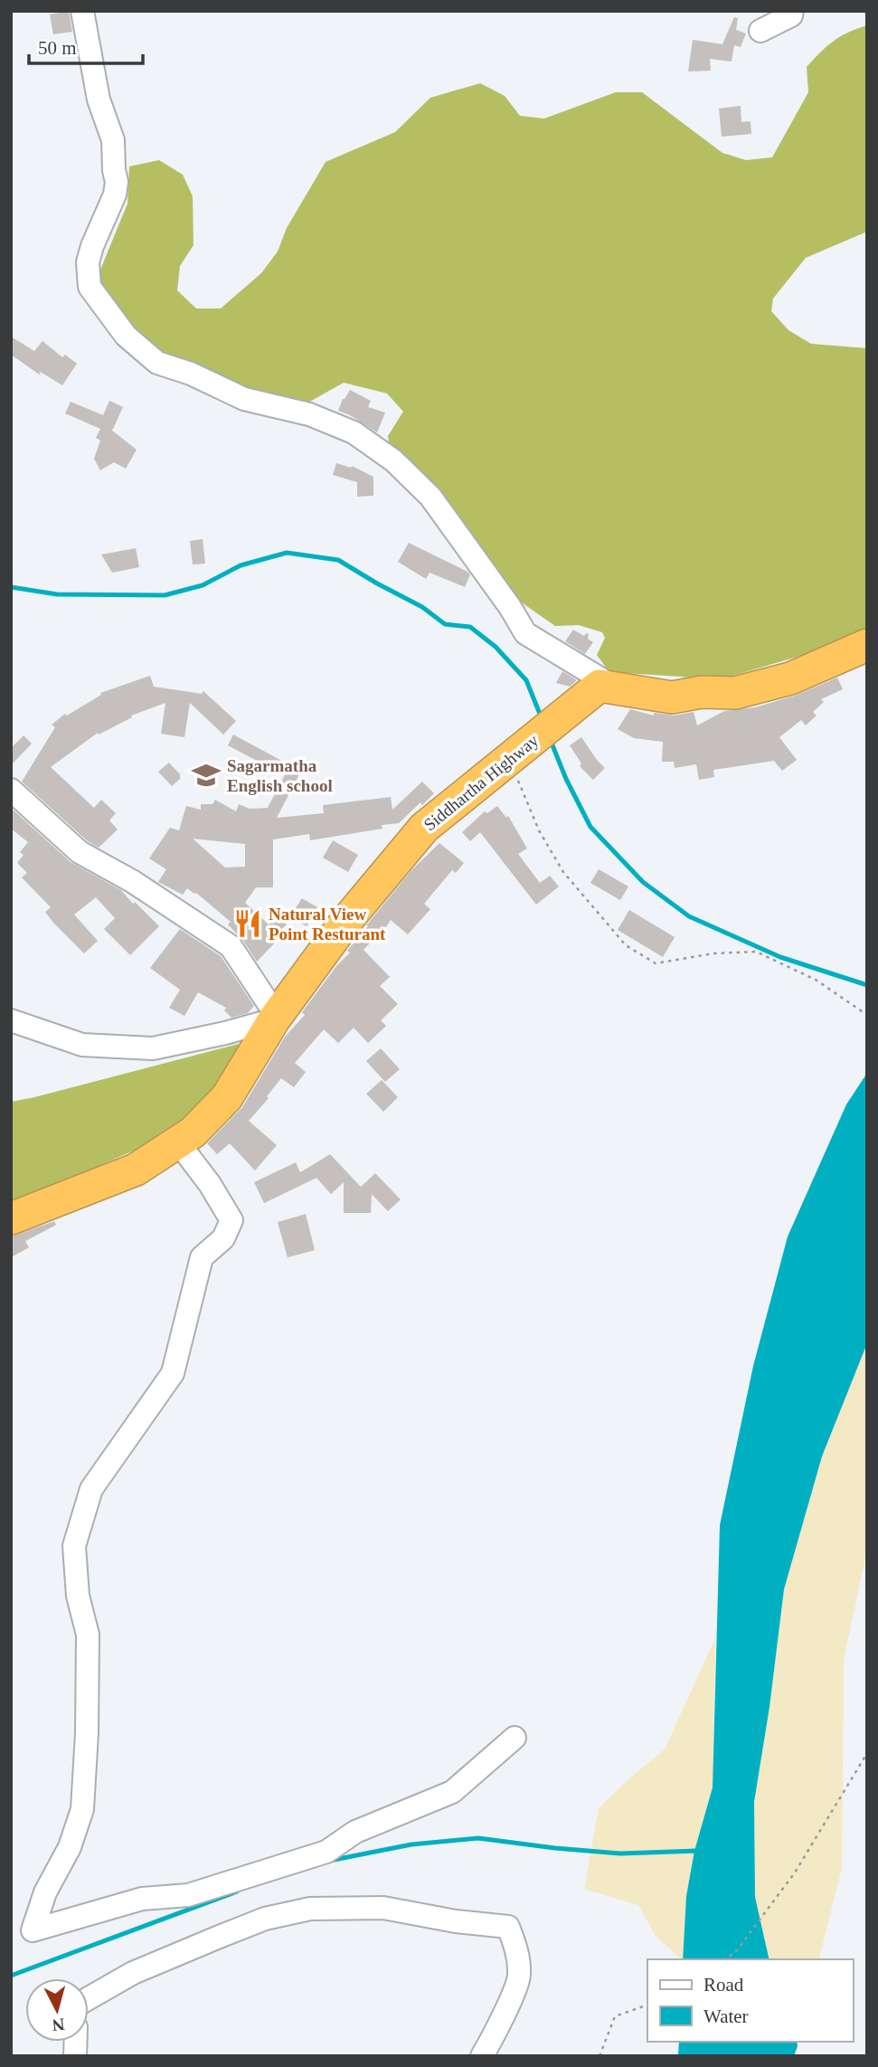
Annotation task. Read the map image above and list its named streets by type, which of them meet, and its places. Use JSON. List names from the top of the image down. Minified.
{"streets":{"highway":["Siddhartha Highway"]},"places":{"school or university":["Sagarmatha English school"],"restaurant":["Natural View Point Resturant"]},"legend":["Road","Water"],"scale_bar":"50 m","north":"bottom"}
